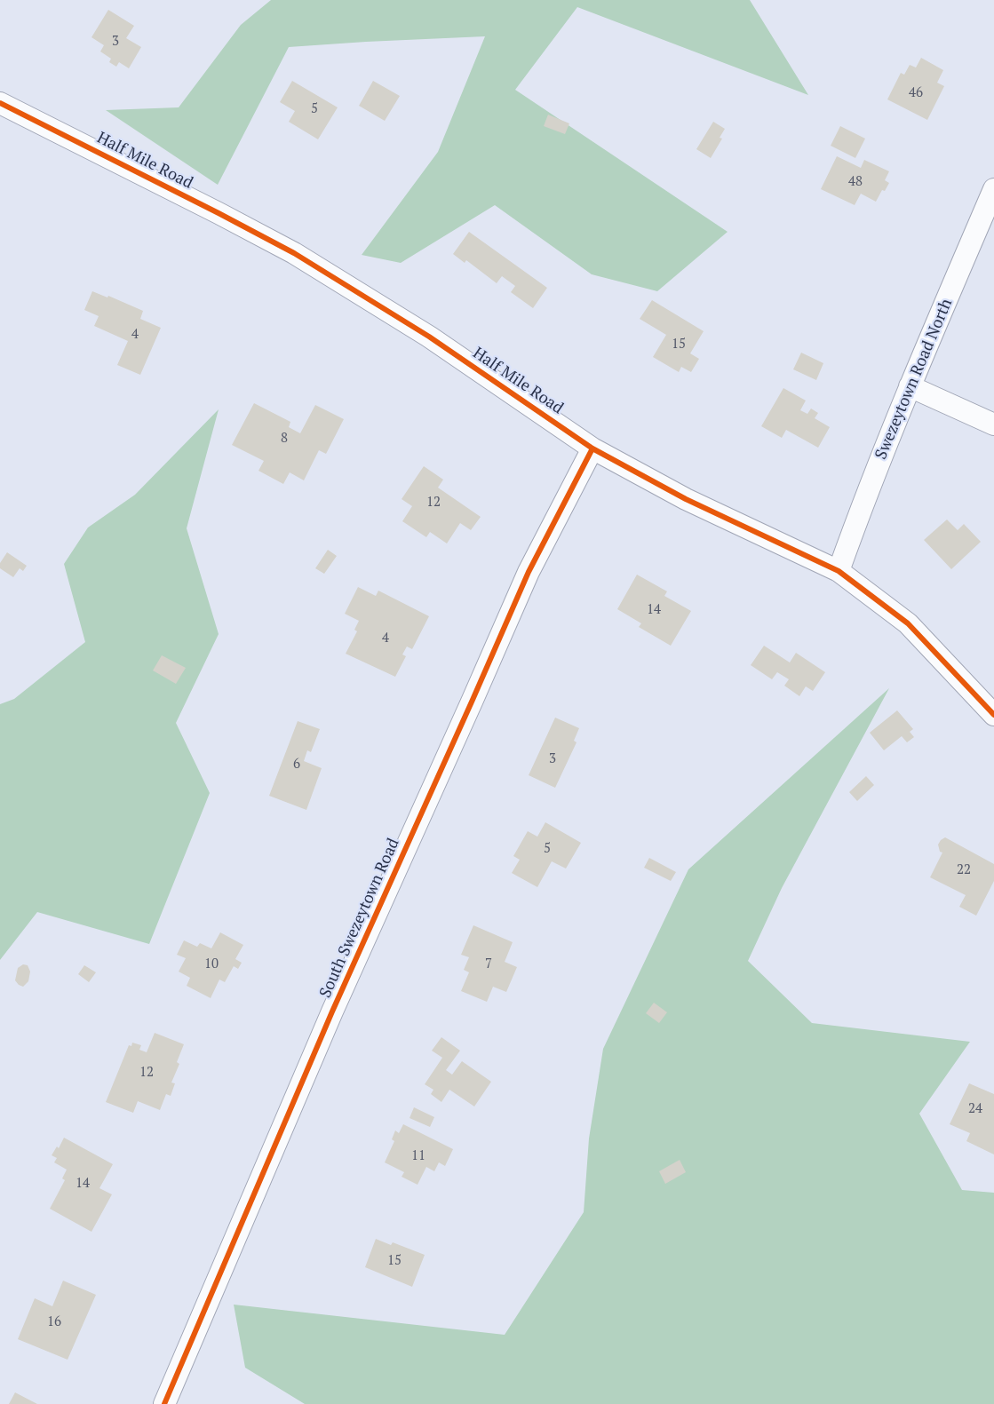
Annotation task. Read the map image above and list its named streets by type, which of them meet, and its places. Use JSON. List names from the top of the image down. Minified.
{"streets":{"street":["Half Mile Road","Swezeytown Road North","South Swezeytown Road"]},"crossings":[["Half Mile Road","Swezeytown Road North"],["Half Mile Road","South Swezeytown Road"]],"house_numbers":["3","46","5","48","4","15","8","12","14","4","3","6","5","22","10","7","12","24","11","14","15","16"]}
